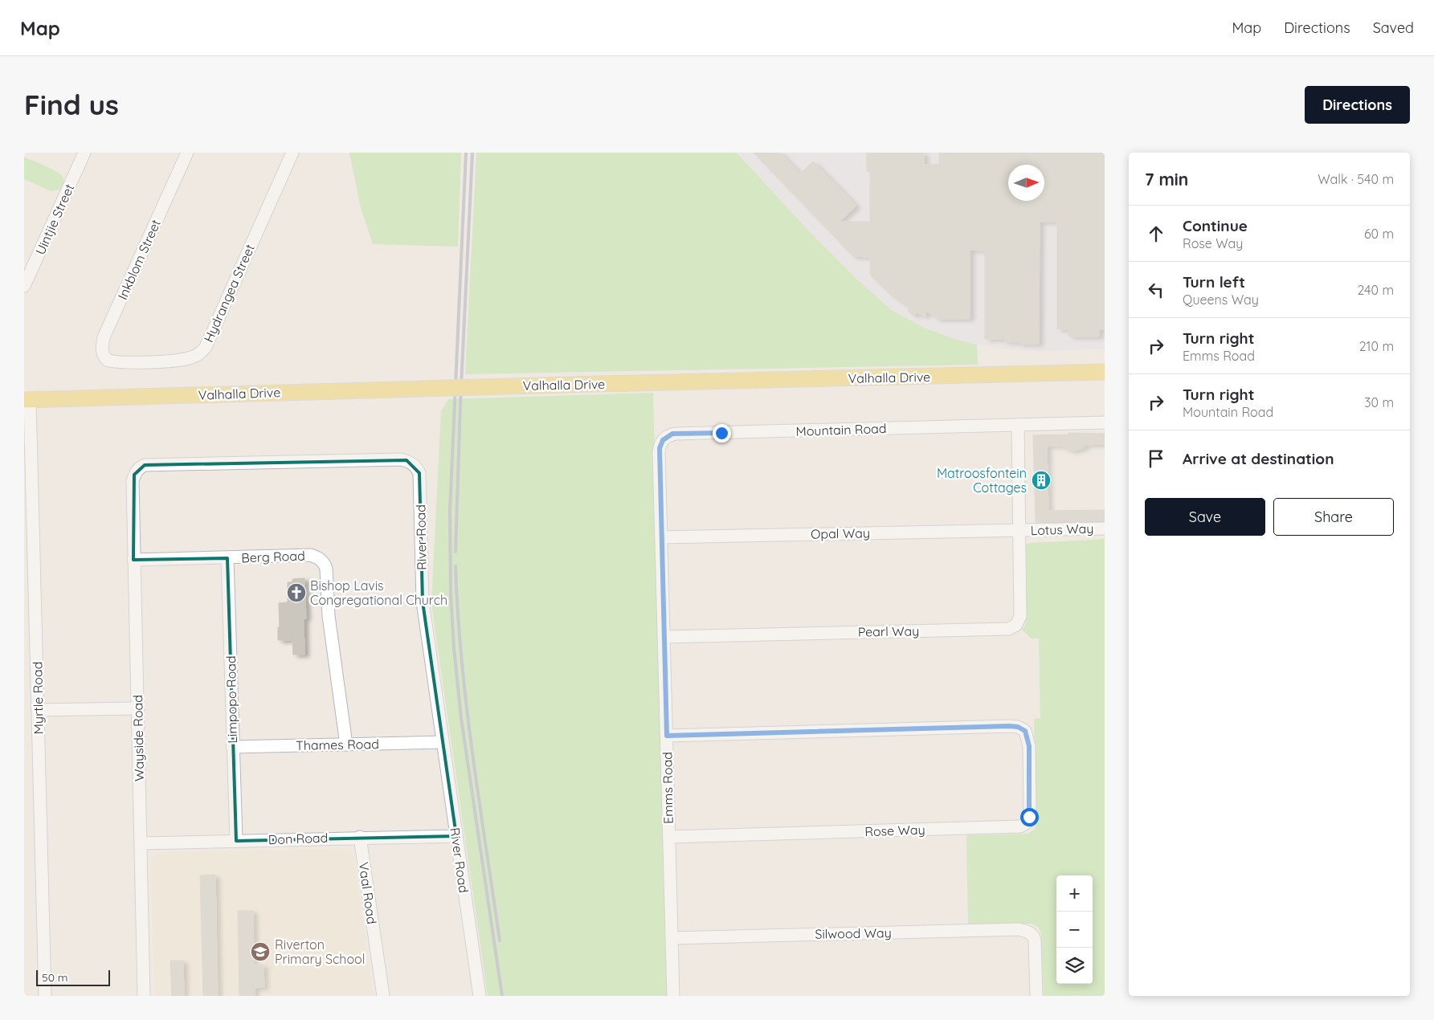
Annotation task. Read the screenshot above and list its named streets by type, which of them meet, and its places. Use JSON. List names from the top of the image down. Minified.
{"streets":{"main road":["Valhalla Drive"],"street":["Uintjie Street","Inkblom Street","Hydrangea Street","Mountain Road","Lotus Way","Opal Way","River Road","Berg Road","Pearl Way","Myrtle Road","Limpopo Road","Wayside Road","Thames Road","Emms Road","Rose Way","Don Road","Vaal Road","Silwood Way"]},"crossings":[["Inkblom Street","Hydrangea Street"],["Valhalla Drive","Myrtle Road"],["Mountain Road","Emms Road"],["Lotus Way","Opal Way"],["Lotus Way","Pearl Way"],["Opal Way","Pearl Way"],["Opal Way","Emms Road"],["River Road","Wayside Road"],["River Road","Thames Road"],["River Road","Don Road"],["Berg Road","Limpopo Road"],["Berg Road","Wayside Road"],["Berg Road","Thames Road"],["Pearl Way","Emms Road"],["Limpopo Road","Thames Road"],["Limpopo Road","Don Road"],["Wayside Road","Don Road"],["Emms Road","Rose Way"],["Emms Road","Silwood Way"],["Don Road","Vaal Road"]],"places":{"building":["Matroosfontein Cottages"],"church":["Bishop Lavis Congregational Church"],"school or university":["Riverton Primary School"]},"scale_bar":"50 m","north":"right","page":{"header":"Map","nav":["Map","Directions","Saved"],"buttons":["Directions",["Save","Share"]],"title":"Find us","heading":["7 min","Walk · 540 m"],"list":[["Continue","Rose Way","60 m"],["Turn left","Queens Way","240 m"],["Turn right","Emms Road","210 m"],["Turn right","Mountain Road","30 m"],"Arrive at destination"],"map_buttons":["+","−"],"scale":"50 m"}}
